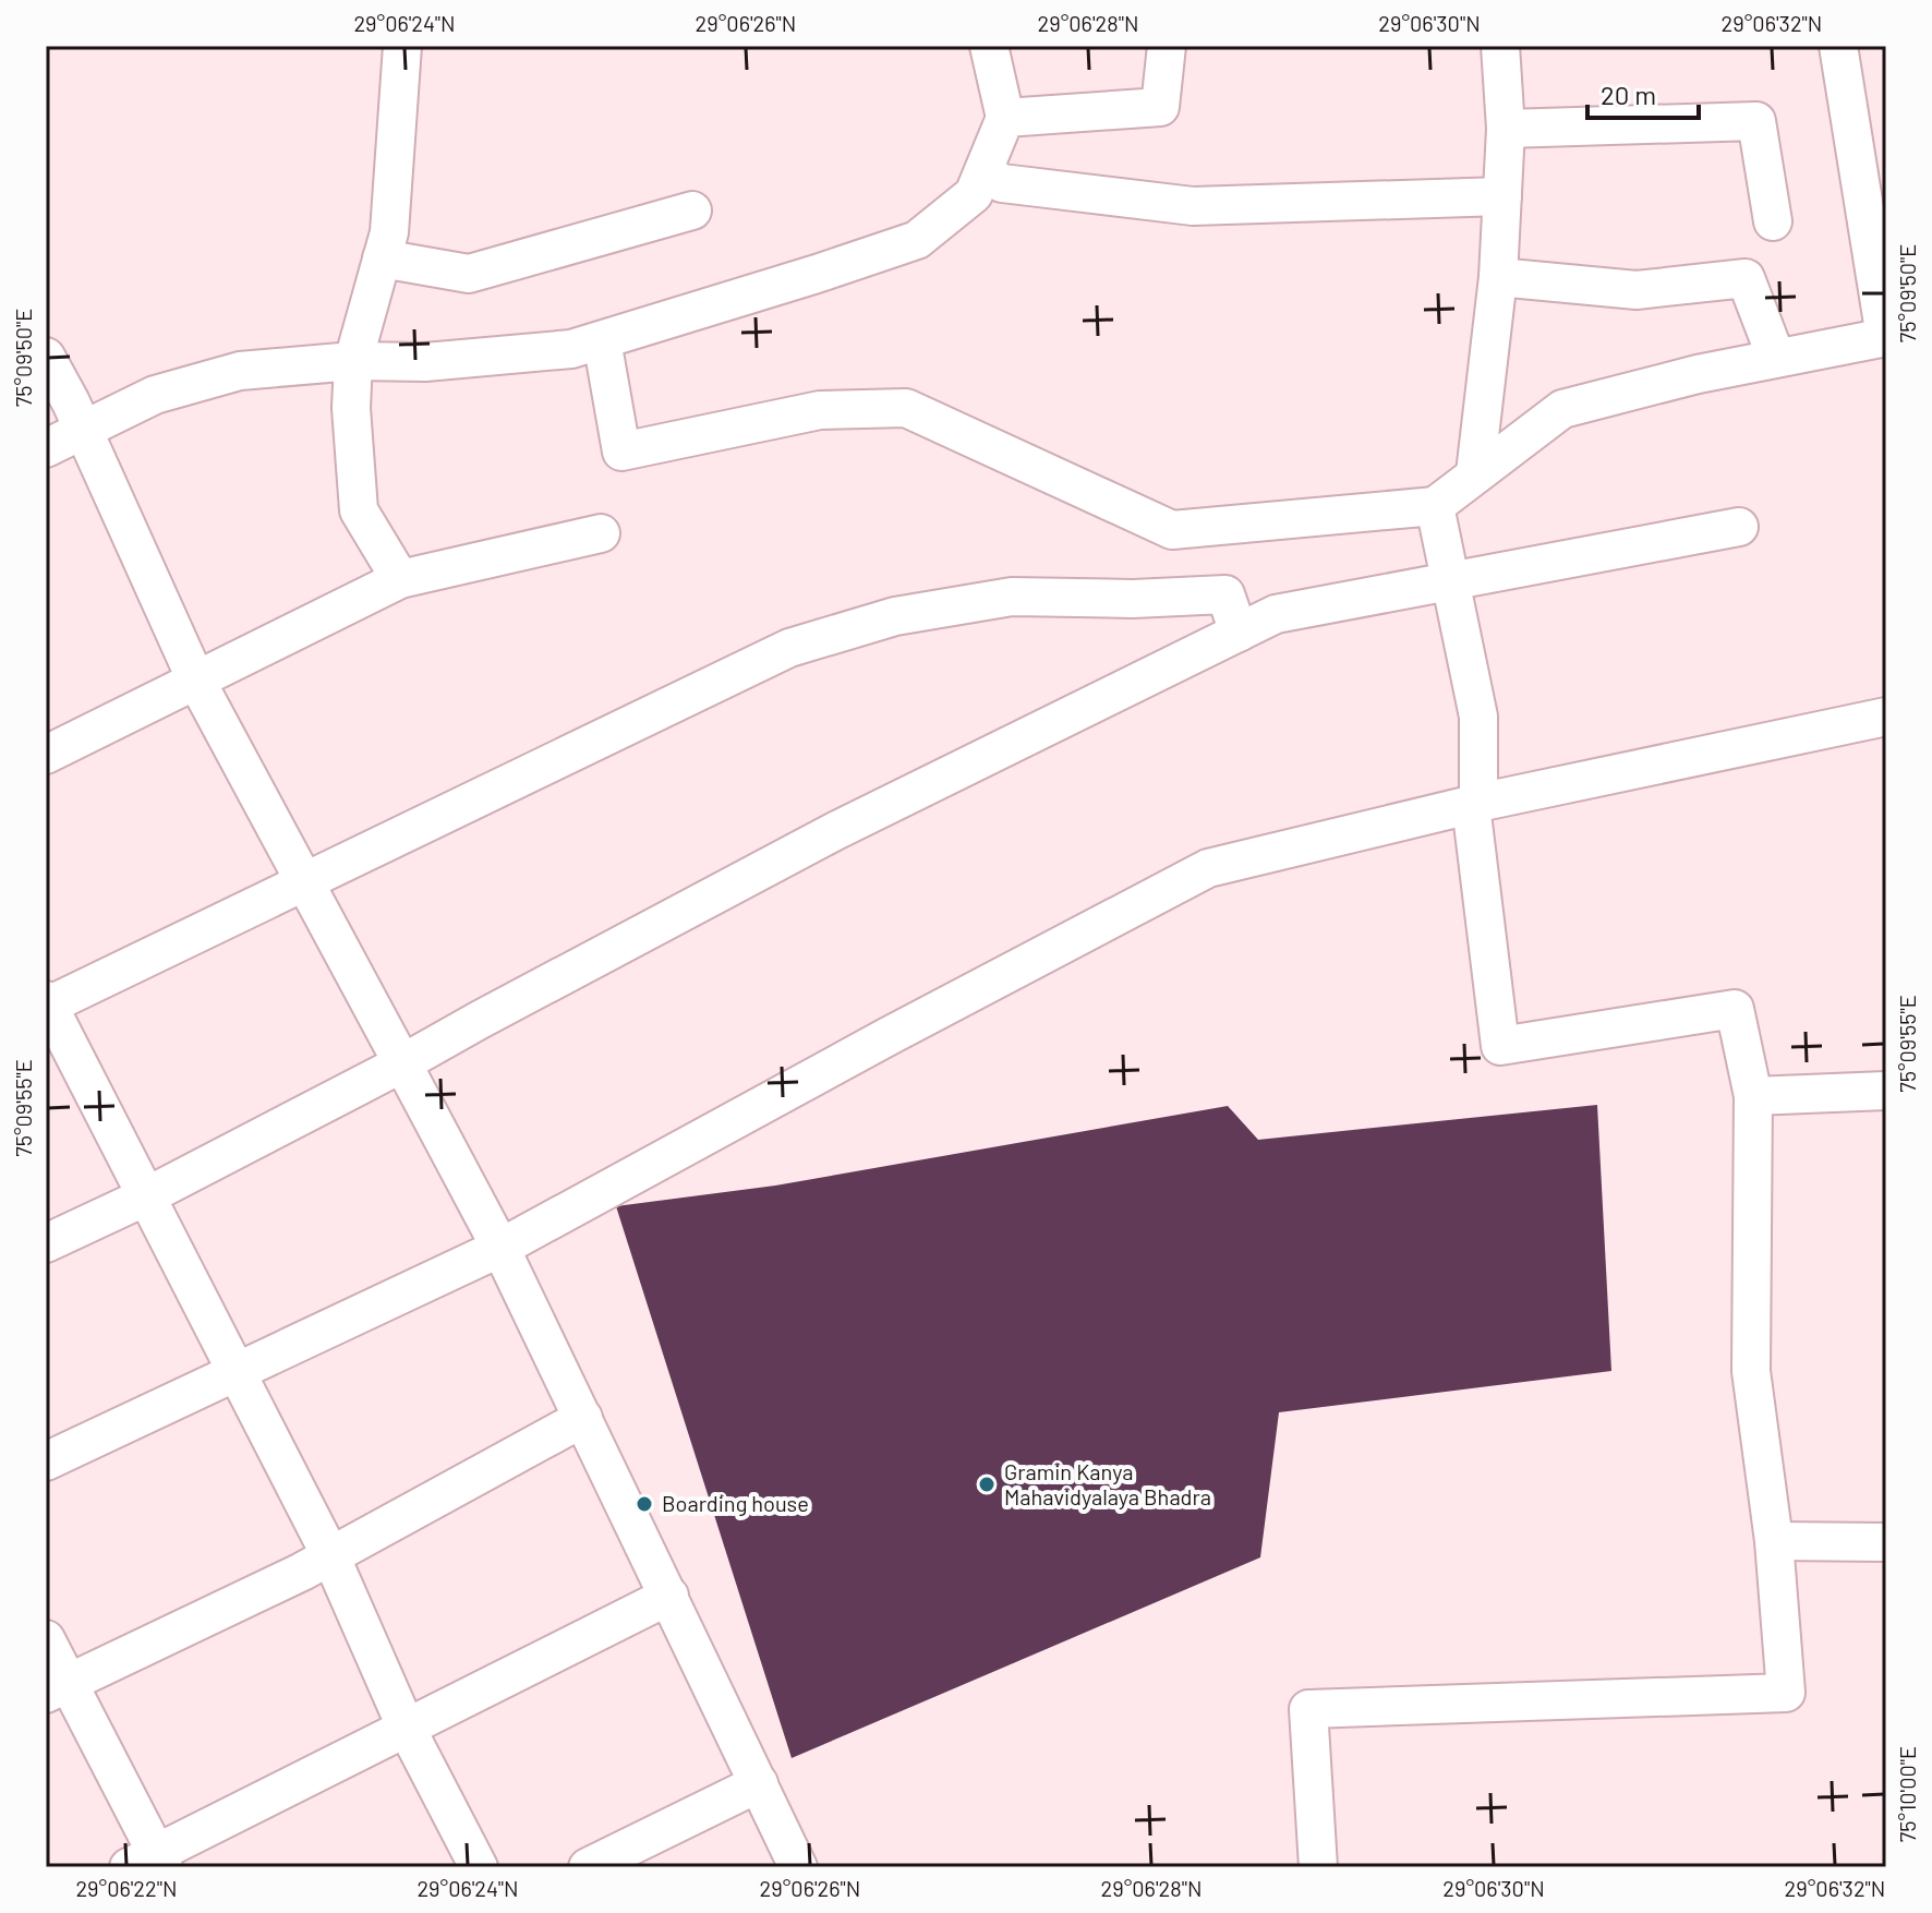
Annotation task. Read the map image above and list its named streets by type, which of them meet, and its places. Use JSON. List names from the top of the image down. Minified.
{"places":["Gramin Kanya Mahavidyalaya Bhadra","Boarding house"],"scale_bar":"20 m","coordinates":["29°06'24\"N","29°06'26\"N","29°06'28\"N","29°06'30\"N","29°06'32\"N","75°09'50\"E","75°09'55\"E","75°10'00\"E","29°06'22\"N"]}
